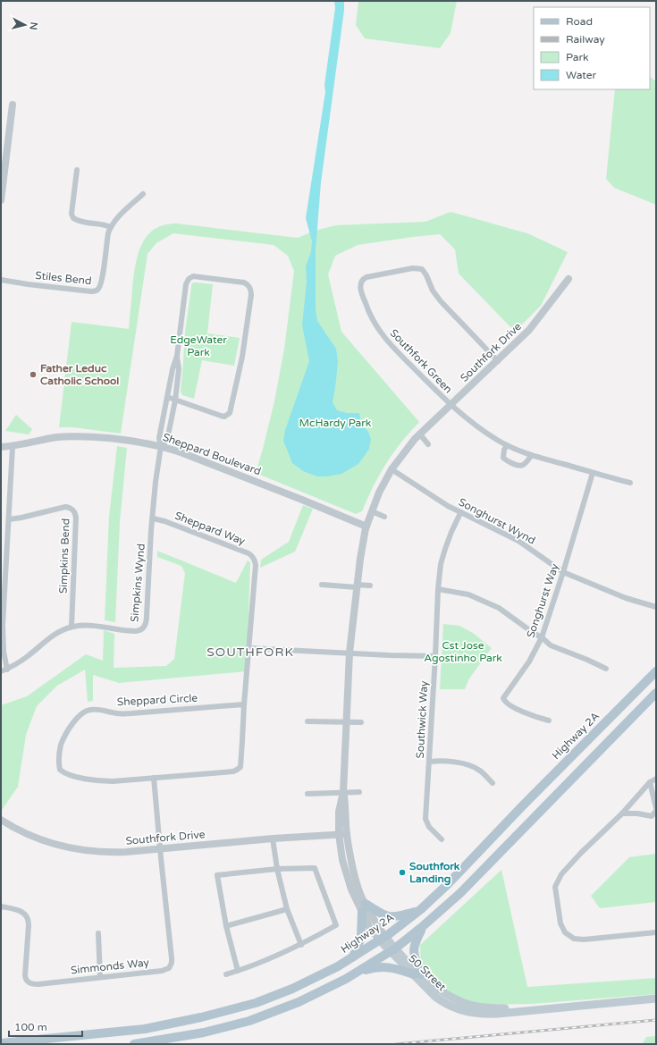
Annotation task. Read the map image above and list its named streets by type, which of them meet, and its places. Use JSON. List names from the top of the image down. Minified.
{"streets":{"main road":["Highway 2A","50 Street"],"street":["Stiles Bend","Southfork Drive","Southfork Green","Sheppard Boulevard","Songhurst Wynd","Sheppard Way","Simpkins Bend","Simpkins Wynd","Songhurst Way","Sheppard Circle","Southwick Way","Simmonds Way"]},"crossings":[["Southfork Drive","Southfork Green"],["Southfork Drive","Sheppard Boulevard"],["Southfork Drive","Songhurst Wynd"],["Southfork Drive","Highway 2A"],["Southfork Drive","Simmonds Way"],["Southfork Drive","50 Street"],["Sheppard Boulevard","Simpkins Wynd"],["Songhurst Wynd","Songhurst Way"],["Songhurst Wynd","Southwick Way"],["Sheppard Way","Simpkins Wynd"],["Sheppard Way","Sheppard Circle"],["Simpkins Bend","Simpkins Wynd"],["Highway 2A","50 Street"]],"districts":["SOUTHFORK"],"parks":["EdgeWater Park","McHardy Park","Cst Jose Agostinho Park"],"places":["Father Leduc Catholic School","Southfork Landing"],"legend":["Road","Railway","Park","Water"],"scale_bar":"100 m","north":"right"}
